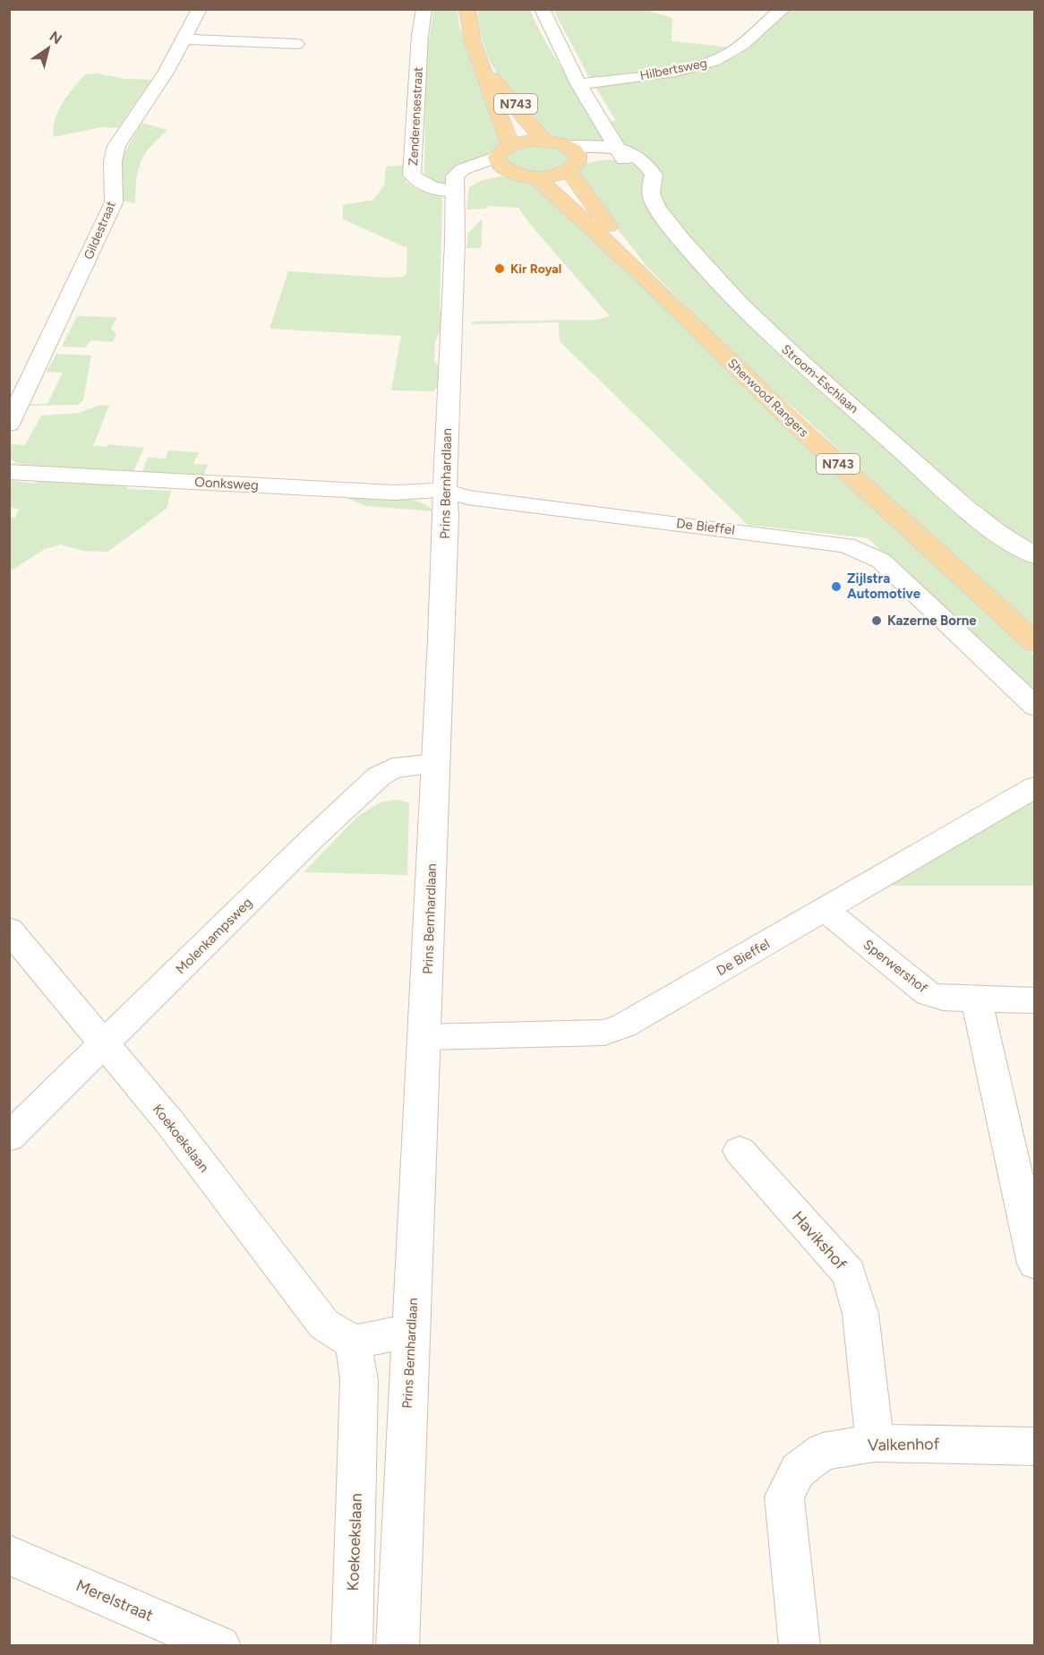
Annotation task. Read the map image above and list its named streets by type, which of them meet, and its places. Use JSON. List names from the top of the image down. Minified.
{"streets":{"main road":["N743","Sherwood Rangers"],"street":["Hilbertsweg","Zenderensestraat","Gildestraat","Stroom-Eschlaan","Oonksweg","Prins Bernhardlaan","De Bieffel","Molenkampsweg","Sperwershof","Koekoekslaan","Havikshof","Valkenhof","Merelstraat"]},"crossings":[["N743","Stroom-Eschlaan"],["N743","Sherwood Rangers"],["N743","Prins Bernhardlaan"],["Zenderensestraat","Prins Bernhardlaan"],["Stroom-Eschlaan","Sherwood Rangers"],["Oonksweg","Prins Bernhardlaan"],["Oonksweg","De Bieffel"],["Prins Bernhardlaan","De Bieffel"],["Prins Bernhardlaan","Molenkampsweg"],["De Bieffel","Sperwershof"],["Molenkampsweg","Koekoekslaan"],["Havikshof","Valkenhof"]],"places":["Kir Royal","Zijlstra Automotive","Kazerne Borne"],"north":"top right"}
